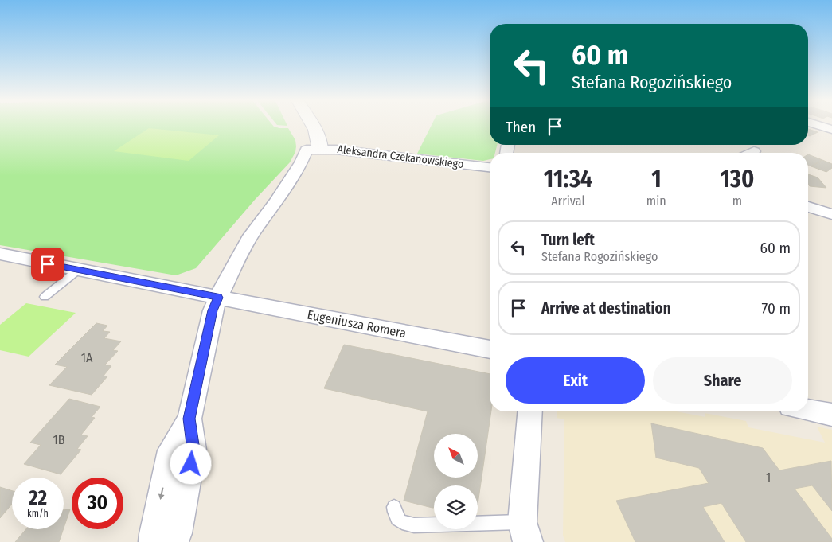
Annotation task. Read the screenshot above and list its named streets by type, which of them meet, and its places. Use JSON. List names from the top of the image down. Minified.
{"streets":{"street":["Aleksandra Czekanowskiego","Eugeniusza Romera"]},"house_numbers":["1A","1B","1"],"north":"top left","page":{"turn":["60 m","Stefana Rogozińskiego"],"then":"Then","eta":["11:34","Arrival","1","min","130","m"],"list":[{"name":"Turn left","note":"Stefana Rogozińskiego","value":"60 m"},{"name":"Arrive at destination","value":"70 m"}],"buttons":["Exit","Share"],"speed":"22 km/h","limit":"30"}}
